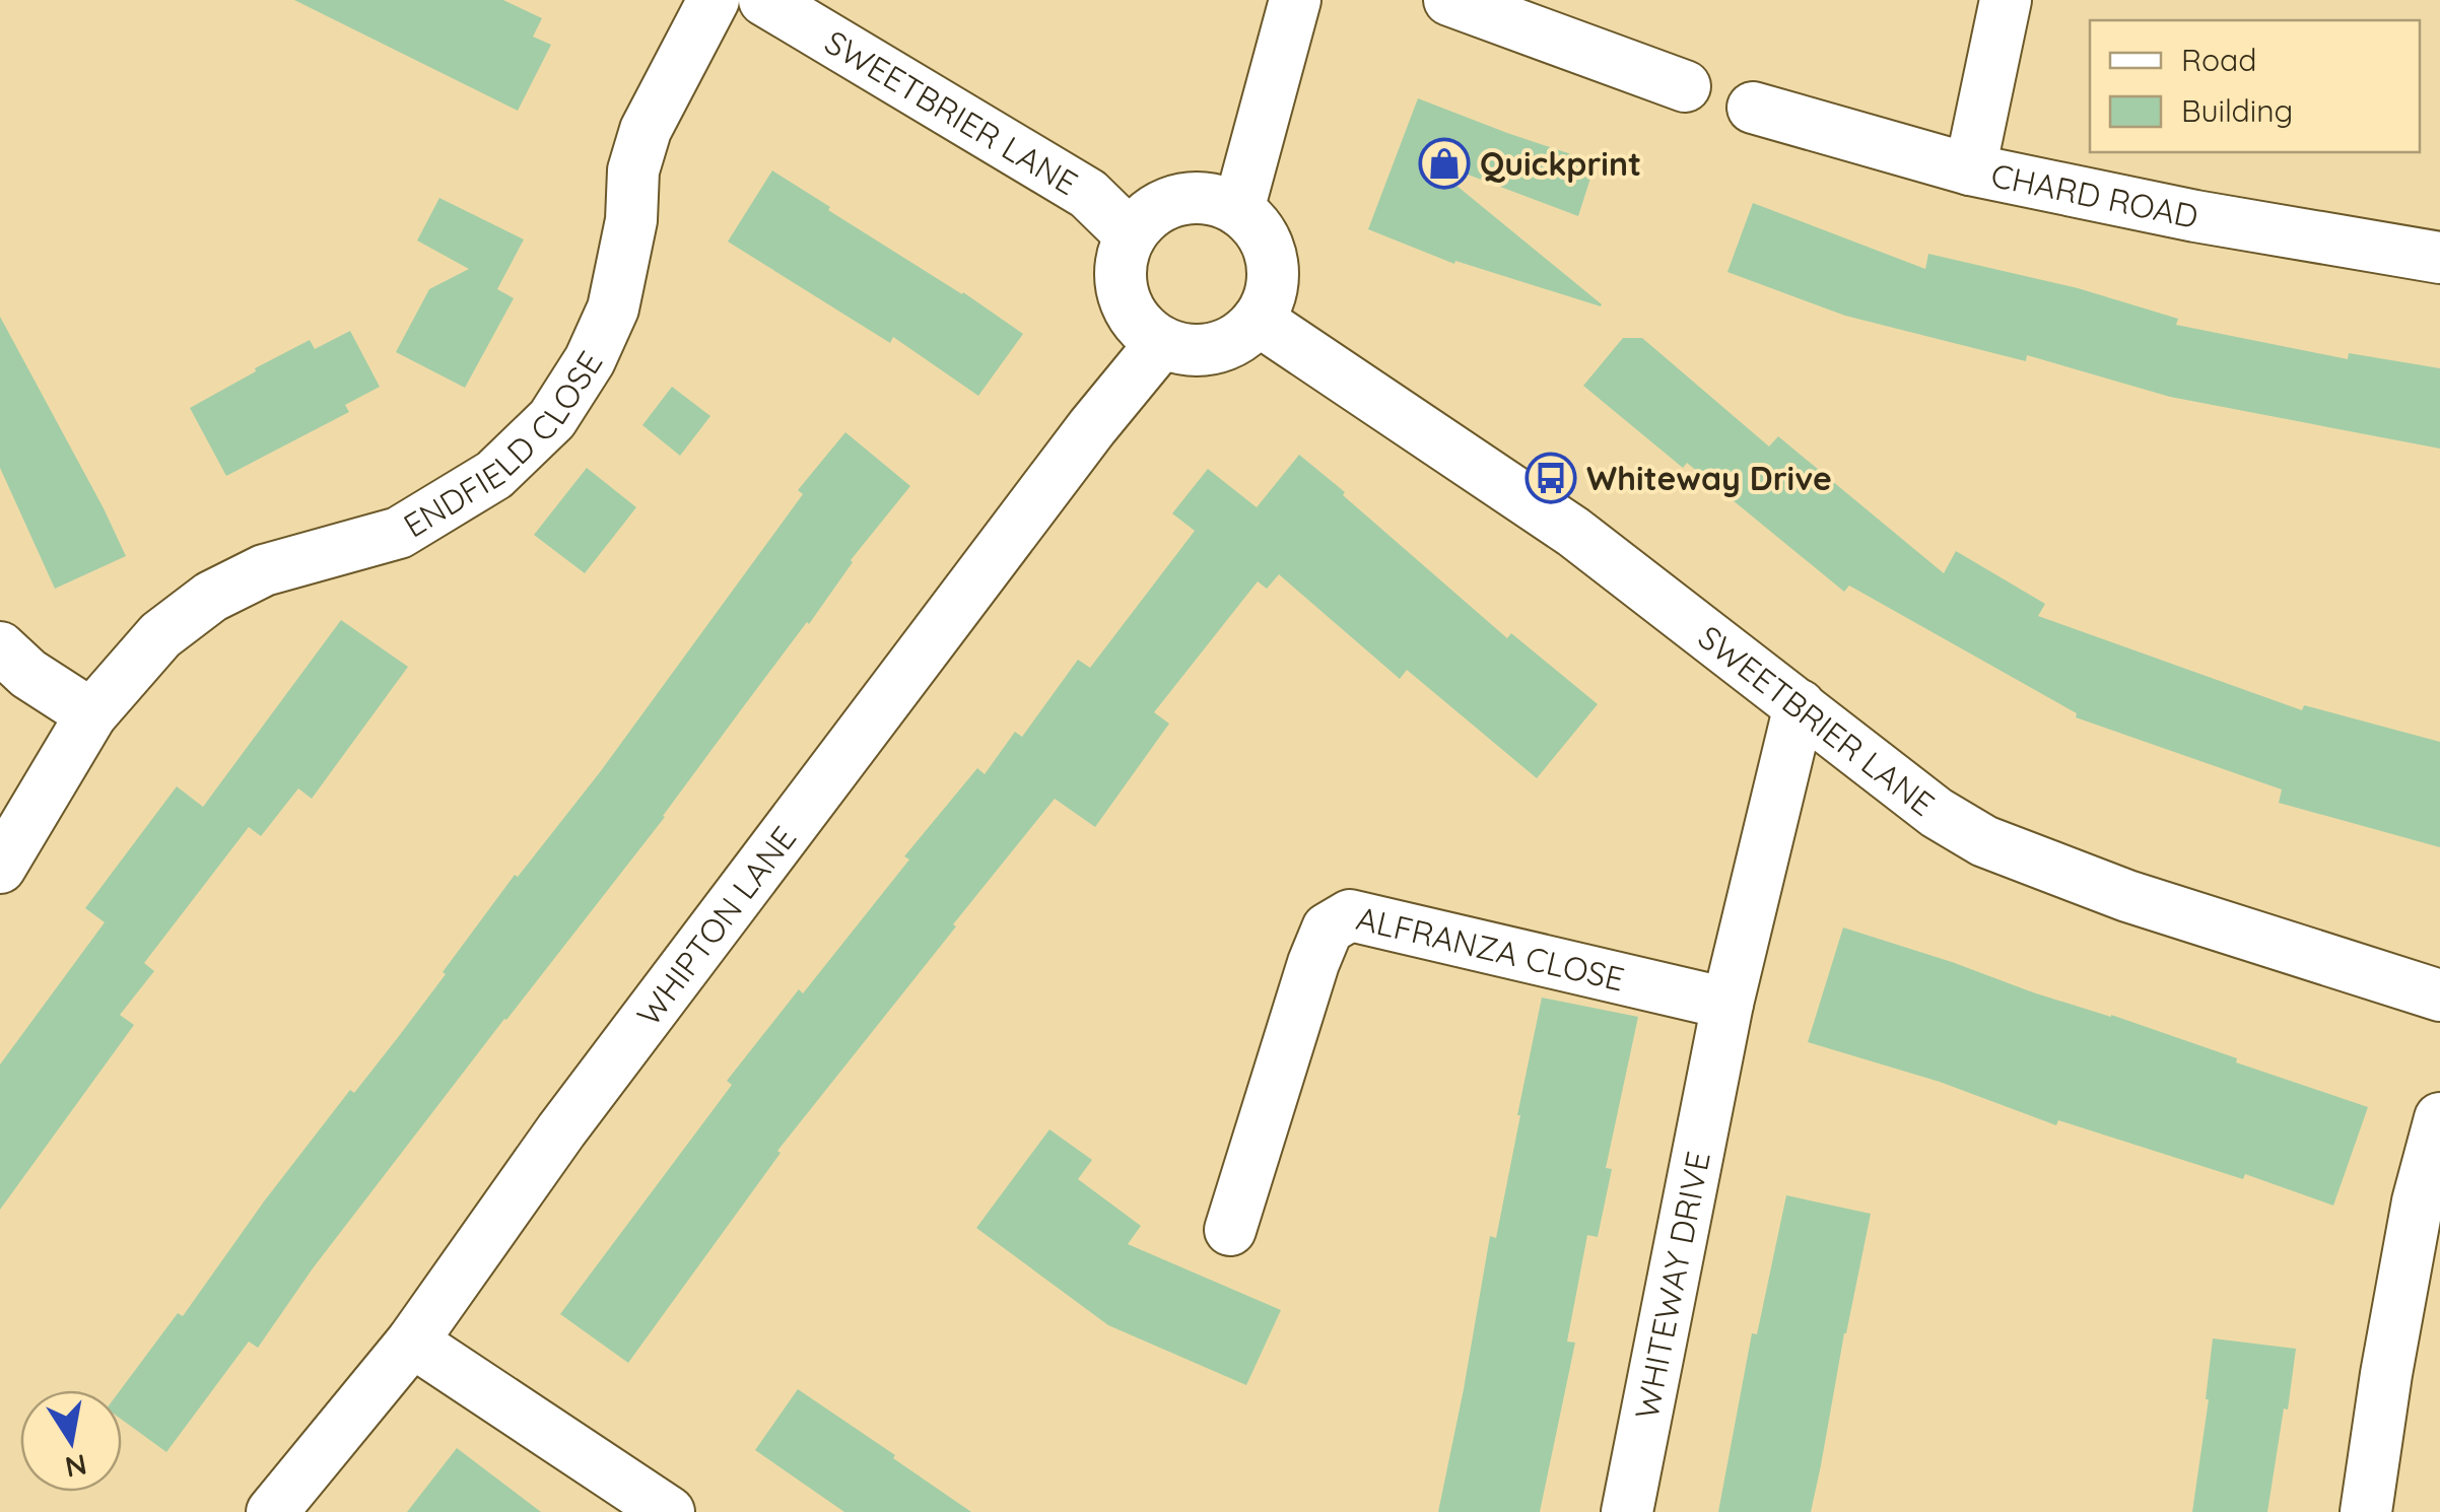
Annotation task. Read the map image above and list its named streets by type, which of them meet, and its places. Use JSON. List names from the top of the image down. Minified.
{"streets":{"street":["SWEETBRIER LANE","CHARD ROAD","ENDFIELD CLOSE","WHIPTON LANE","ALFRANZA CLOSE","WHITEWAY DRIVE"]},"crossings":[["SWEETBRIER LANE","WHIPTON LANE"],["SWEETBRIER LANE","WHITEWAY DRIVE"],["ALFRANZA CLOSE","WHITEWAY DRIVE"]],"places":{"shop":["Quickprint"],"bus stop":["Whiteway Drive"]},"legend":["Road","Building"],"north":"bottom"}
